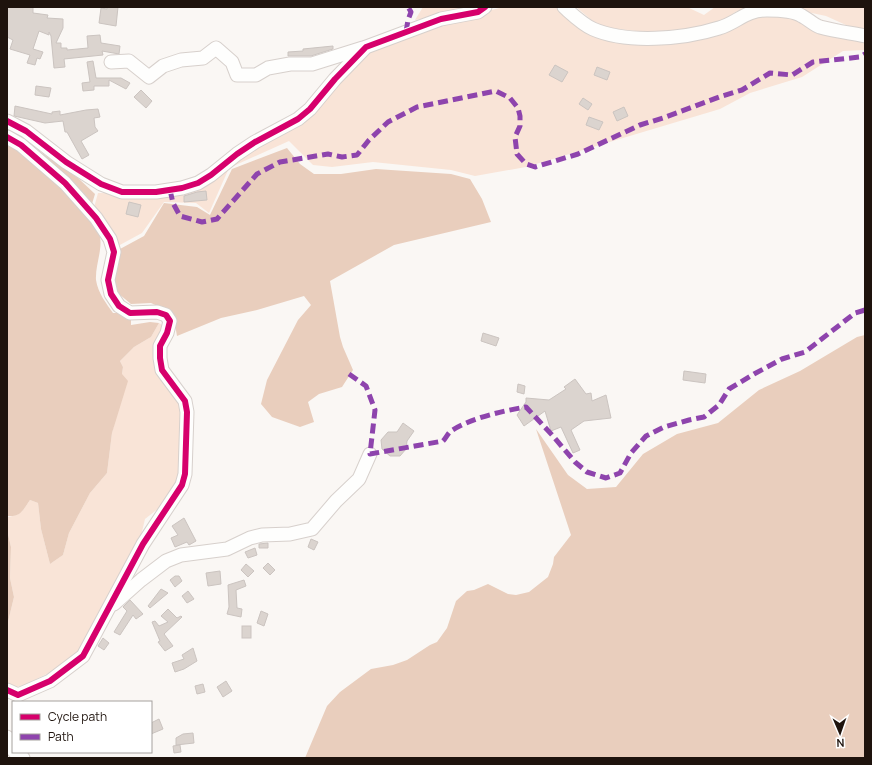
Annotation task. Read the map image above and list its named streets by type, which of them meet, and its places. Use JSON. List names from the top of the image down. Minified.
{"legend":["Cycle path","Path"],"north":"bottom"}
